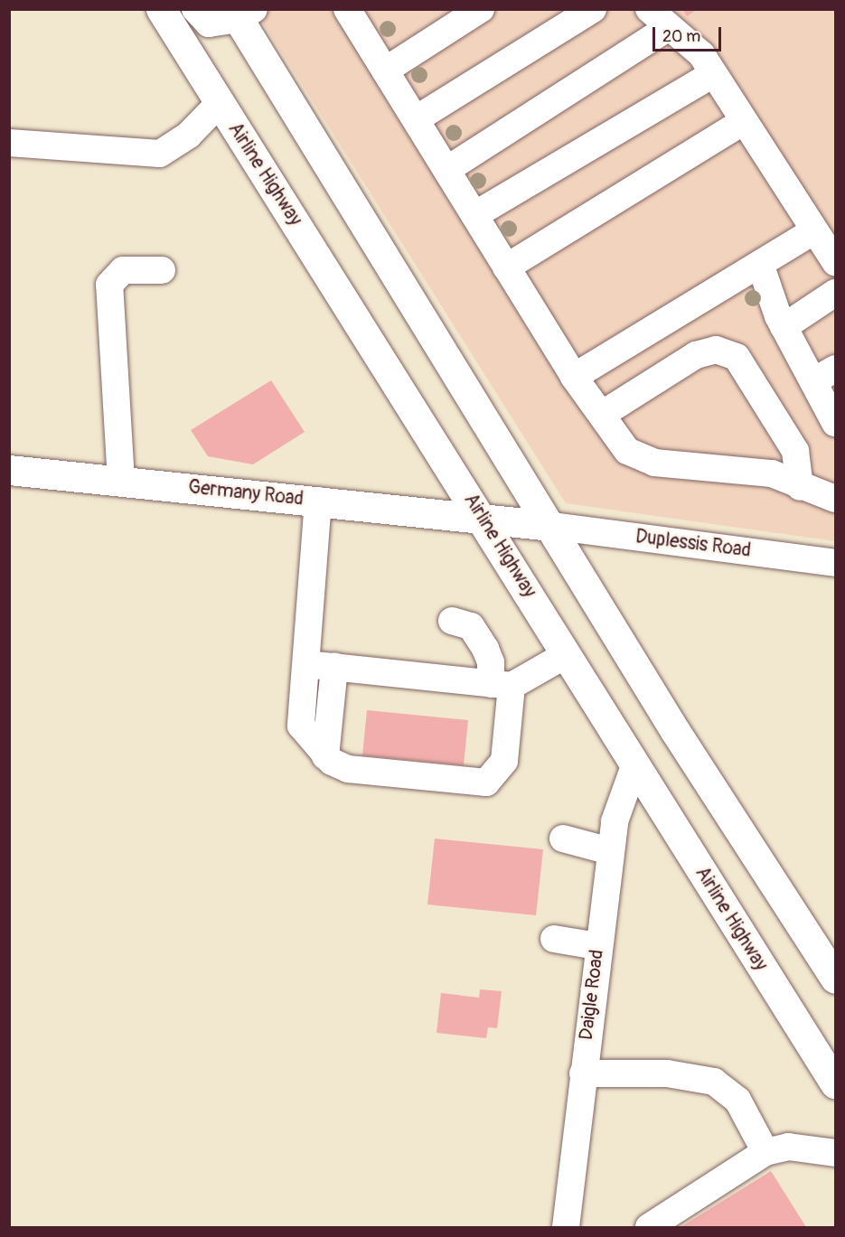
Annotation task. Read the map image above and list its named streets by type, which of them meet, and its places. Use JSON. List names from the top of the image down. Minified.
{"streets":{"main road":["Airline Highway","Germany Road"],"street":["Duplessis Road","Daigle Road"]},"crossings":[["Airline Highway","Germany Road"],["Airline Highway","Daigle Road"],["Germany Road","Duplessis Road"]],"scale_bar":"20 m"}
